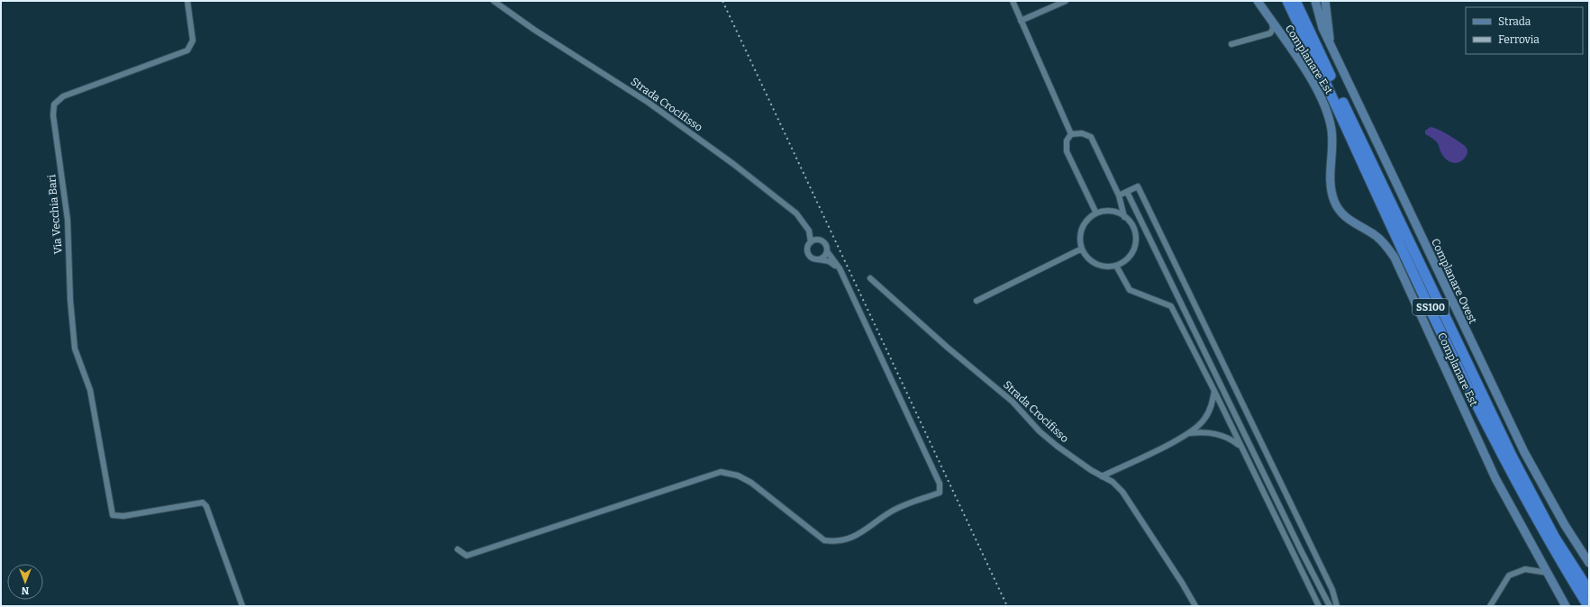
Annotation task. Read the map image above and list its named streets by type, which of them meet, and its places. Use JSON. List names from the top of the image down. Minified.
{"streets":{"highway":["SS100"],"main road":["Complanare Est","Complanare Ovest"],"street":["Strada Crocifisso","Via Vecchia Bari"]},"legend":["Strada","Ferrovia"],"north":"bottom"}
